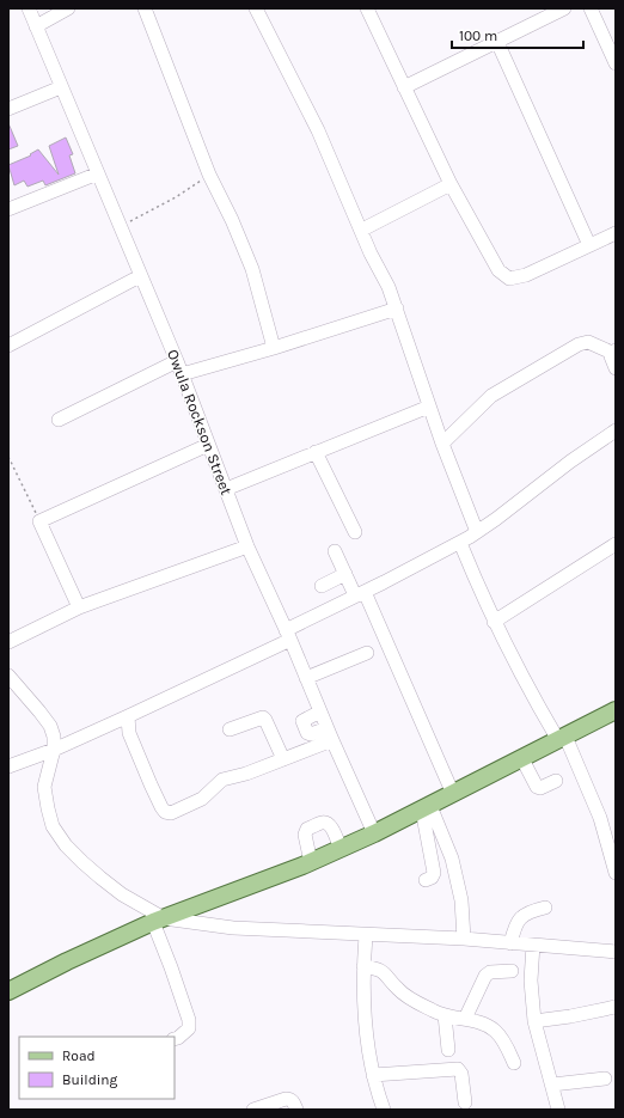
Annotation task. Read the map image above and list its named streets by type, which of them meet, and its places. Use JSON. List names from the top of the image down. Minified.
{"streets":{"street":["Owula Rockson Street"]},"legend":["Road","Building"],"scale_bar":"100 m"}
